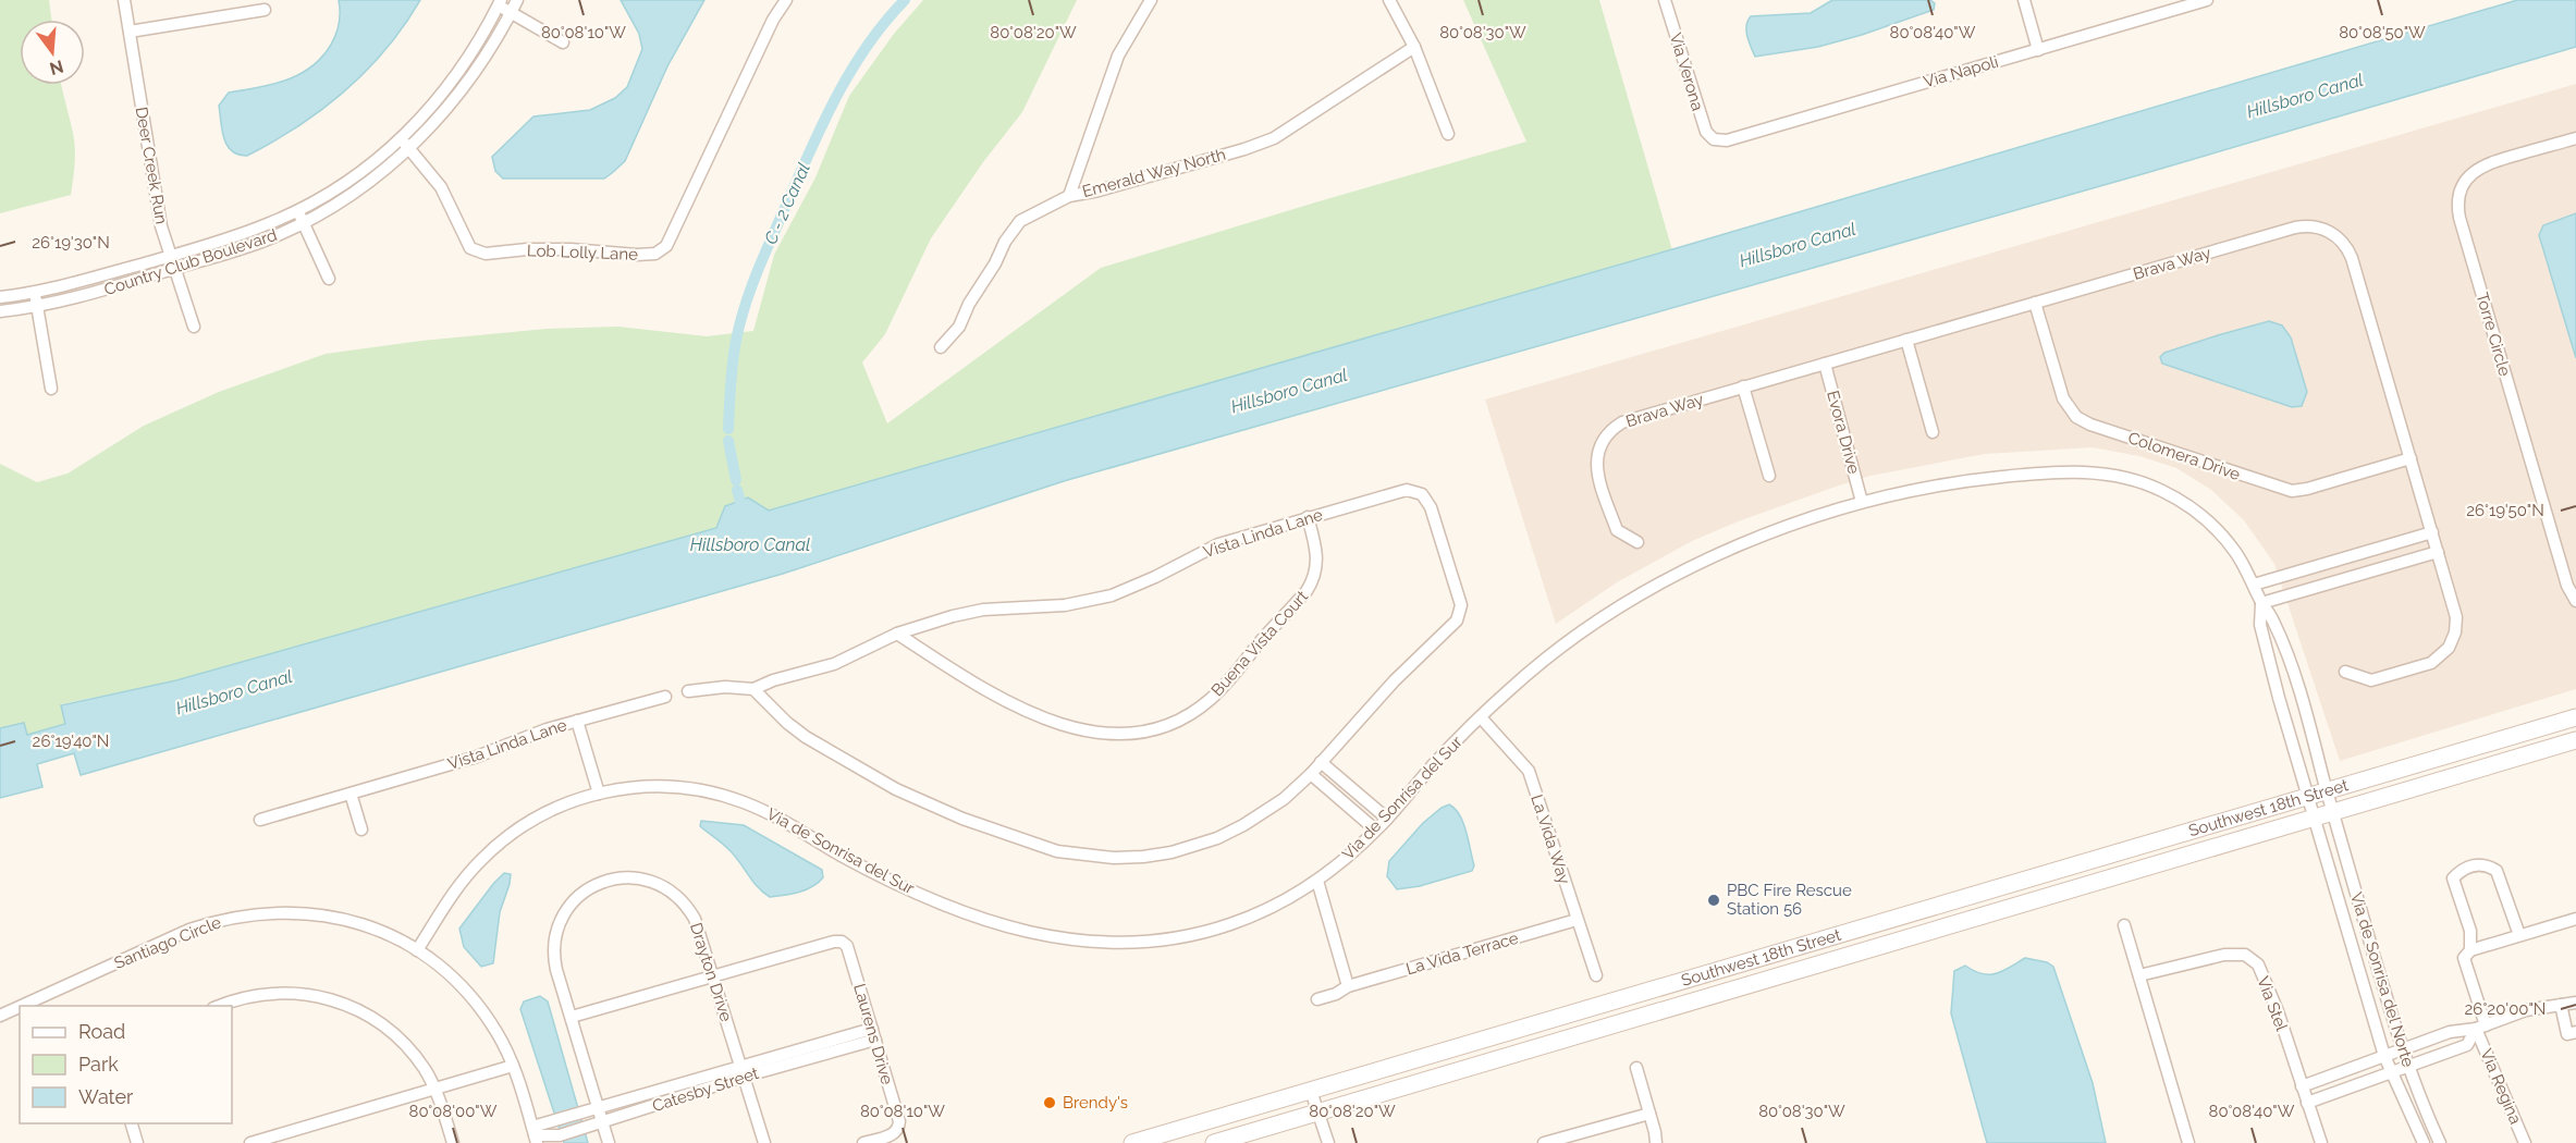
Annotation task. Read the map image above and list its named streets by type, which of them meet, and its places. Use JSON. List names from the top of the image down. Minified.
{"streets":{"main road":["Southwest 18th Street"],"street":["Via Verona","Via Napoli","Deer Creek Run","Emerald Way North","Lob Lolly Lane","Country Club Boulevard","Brava Way","Torre Circle","Evora Drive","Colomera Drive","Vista Linda Lane","Buena Vista Court","Via de Sonrisa del Sur","La Vida Way","Santiago Circle","La Vida Terrace","Drayton Drive","Via de Sonrisa del Norte","Via Stel","Laurens Drive","Via Regina","Catesby Street"]},"crossings":[["Via Verona","Via Napoli"],["Deer Creek Run","Country Club Boulevard"],["Lob Lolly Lane","Country Club Boulevard"],["Brava Way","Evora Drive"],["Brava Way","Colomera Drive"],["Evora Drive","Via de Sonrisa del Sur"],["Vista Linda Lane","Buena Vista Court"],["Via de Sonrisa del Sur","Southwest 18th Street"],["Via de Sonrisa del Sur","La Vida Way"],["Via de Sonrisa del Sur","Santiago Circle"],["Via de Sonrisa del Sur","Via de Sonrisa del Norte"],["Southwest 18th Street","Via de Sonrisa del Norte"],["La Vida Way","La Vida Terrace"],["Santiago Circle","Catesby Street"],["Drayton Drive","Laurens Drive"],["Drayton Drive","Catesby Street"],["Via de Sonrisa del Norte","Via Regina"],["Laurens Drive","Catesby Street"]],"water":["Hillsboro Canal","C - 2 Canal"],"places":["PBC Fire Rescue Station 56","Brendy's"],"legend":["Road","Park","Water"],"north":"bottom","coordinates":["80°08'10\"W","80°08'20\"W","80°08'30\"W","80°08'40\"W","80°08'50\"W","26°19'30\"N","26°19'50\"N","26°19'40\"N","26°20'00\"N","80°08'00\"W"]}
